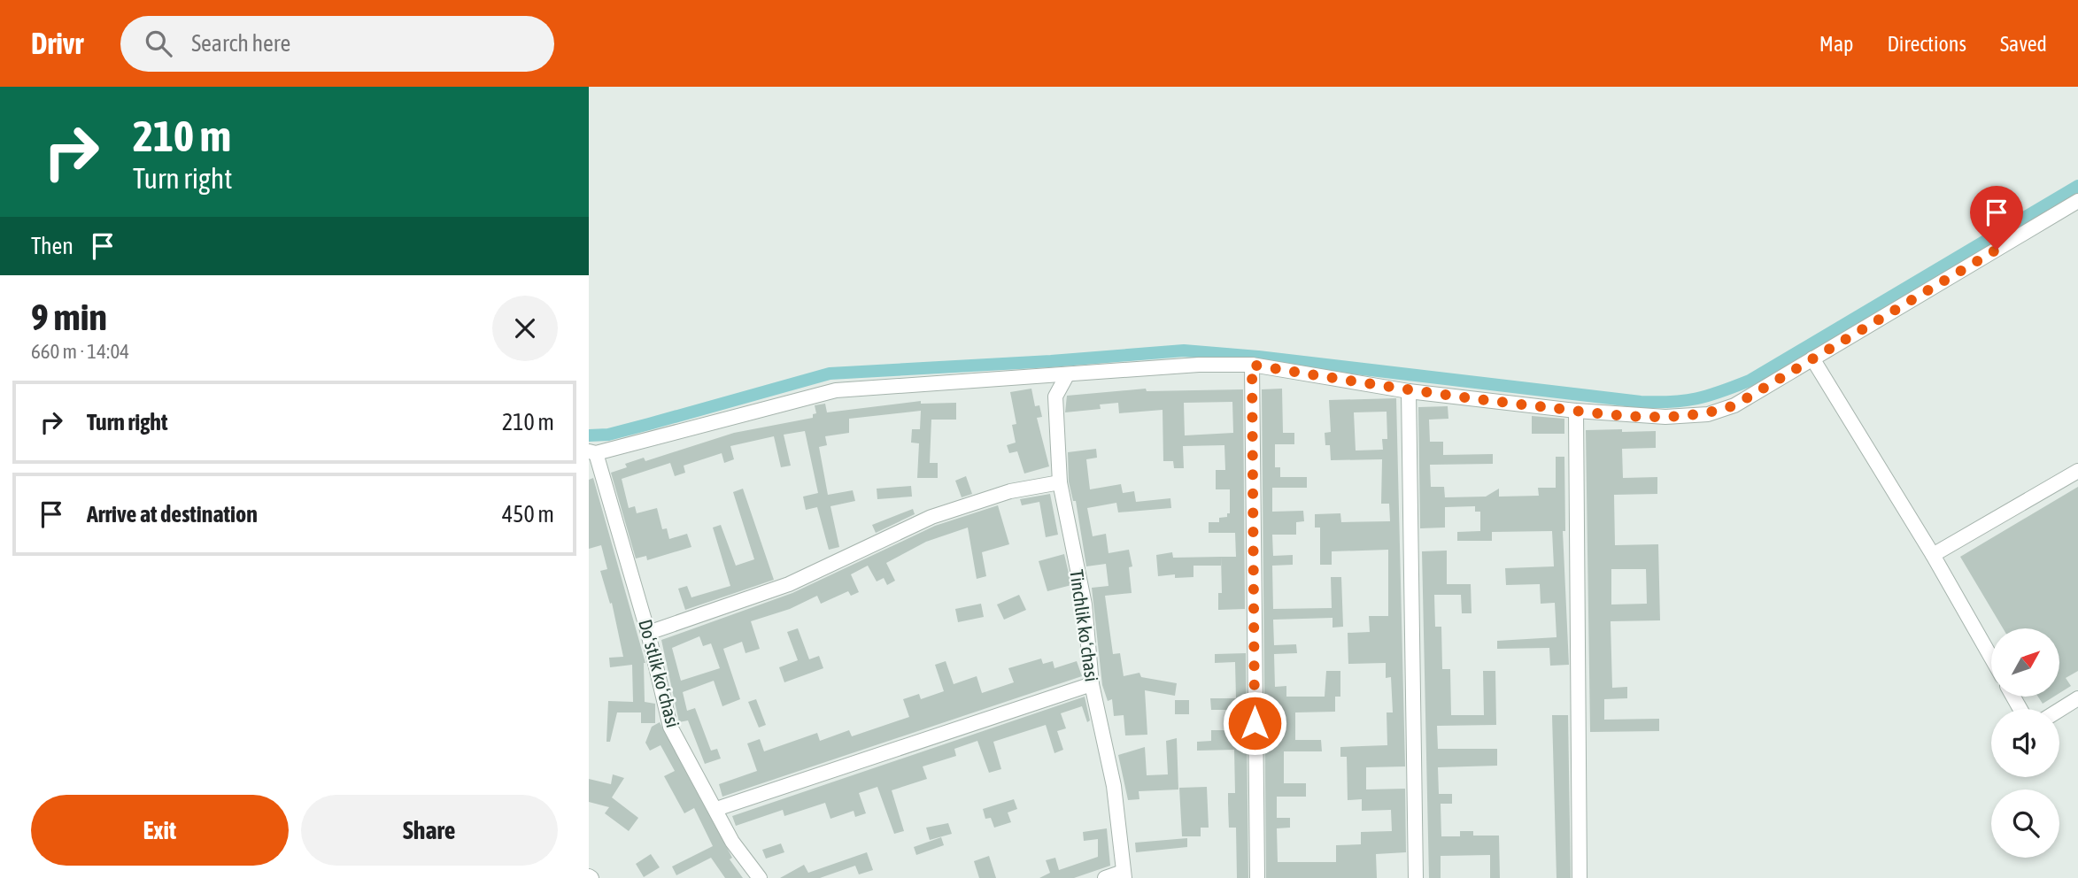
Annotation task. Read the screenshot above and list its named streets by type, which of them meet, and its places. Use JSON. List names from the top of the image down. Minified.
{"streets":{"street":["Tinchlik koʻchasi","Doʻstlik koʻchasi"]},"north":"top right","page":{"header":"Drivr","search":"Search here","nav":["Map","Directions","Saved"],"turn":["210 m","Turn right"],"then":"Then","heading":["9 min","660 m · 14:04"],"list":[{"name":"Turn right","value":"210 m"},{"name":"Arrive at destination","value":"450 m"}],"buttons":["Exit","Share"]}}
